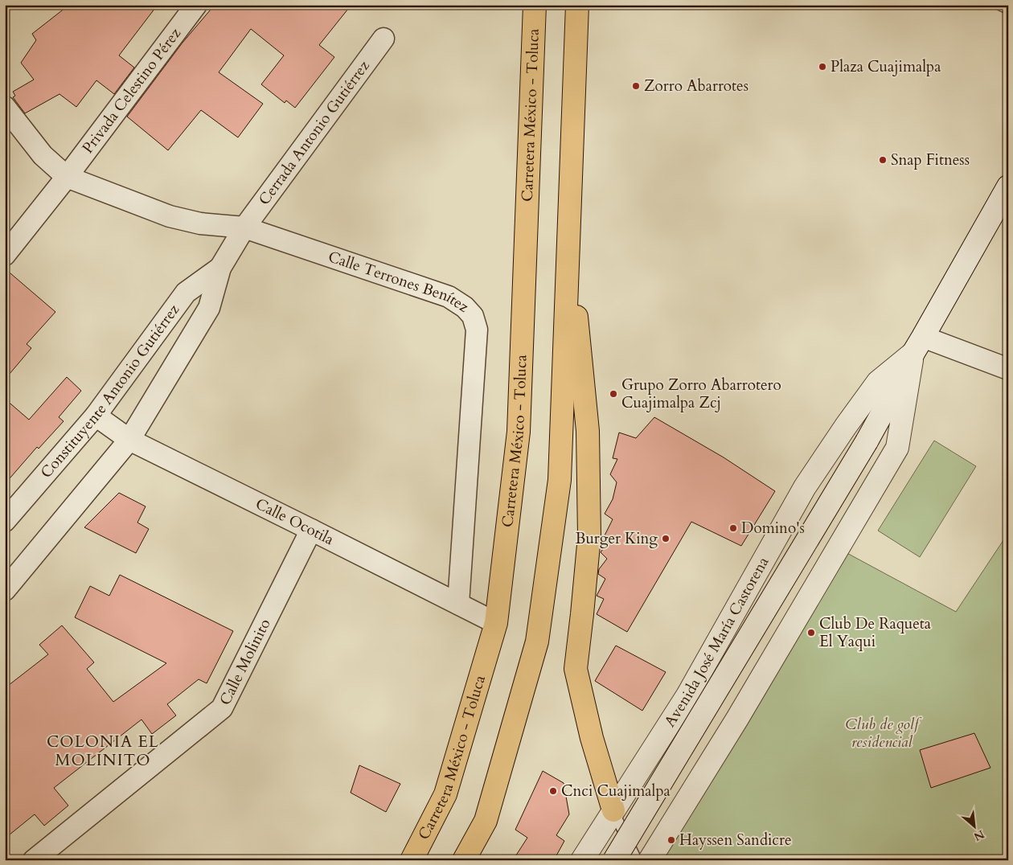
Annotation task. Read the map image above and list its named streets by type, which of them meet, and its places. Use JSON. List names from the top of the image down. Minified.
{"streets":{"main road":["Carretera México - Toluca"],"street":["Privada Celestino Pérez","Cerrada Antonio Gutiérrez","Calle Terrones Benítez","Constituyente Antonio Gutiérrez","Calle Ocotila","Avenida José María Castorena","Calle Molinito"]},"crossings":[["Privada Celestino Pérez","Calle Terrones Benítez"],["Carretera México - Toluca","Calle Ocotila"],["Cerrada Antonio Gutiérrez","Calle Terrones Benítez"],["Cerrada Antonio Gutiérrez","Constituyente Antonio Gutiérrez"],["Calle Terrones Benítez","Constituyente Antonio Gutiérrez"],["Calle Terrones Benítez","Calle Ocotila"],["Constituyente Antonio Gutiérrez","Calle Ocotila"],["Calle Ocotila","Calle Molinito"]],"districts":["COLONIA EL MOLINITO"],"parks":["Club de golf residencial"],"places":["Plaza Cuajimalpa","Zorro Abarrotes","Snap Fitness","Grupo Zorro Abarrotero Cuajimalpa Zcj","Domino's","Burger King","Club De Raqueta El Yaqui","Cnci Cuajimalpa","Hayssen Sandicre"],"north":"bottom right"}
